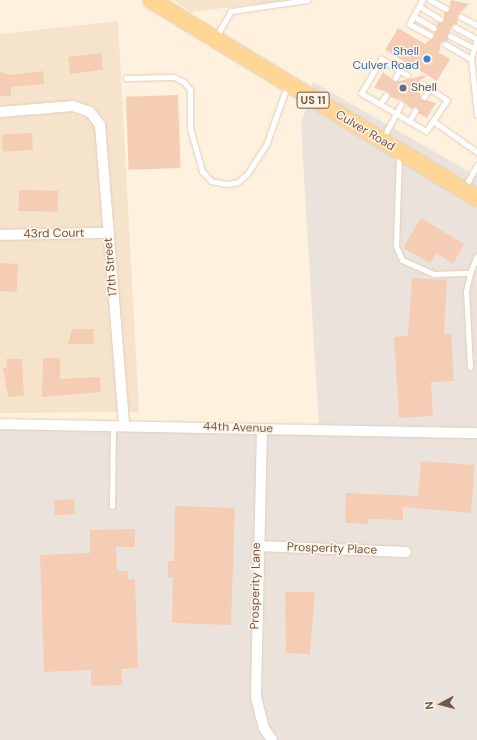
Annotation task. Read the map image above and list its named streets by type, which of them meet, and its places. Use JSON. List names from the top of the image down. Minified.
{"streets":{"main road":["US 11","Culver Road"],"street":["43rd Court","17th Street","44th Avenue","Prosperity Place","Prosperity Lane"]},"crossings":[["43rd Court","17th Street"],["17th Street","44th Avenue"],["44th Avenue","Prosperity Lane"],["Prosperity Place","Prosperity Lane"]],"places":["Shell Culver Road","Shell"],"north":"left"}
